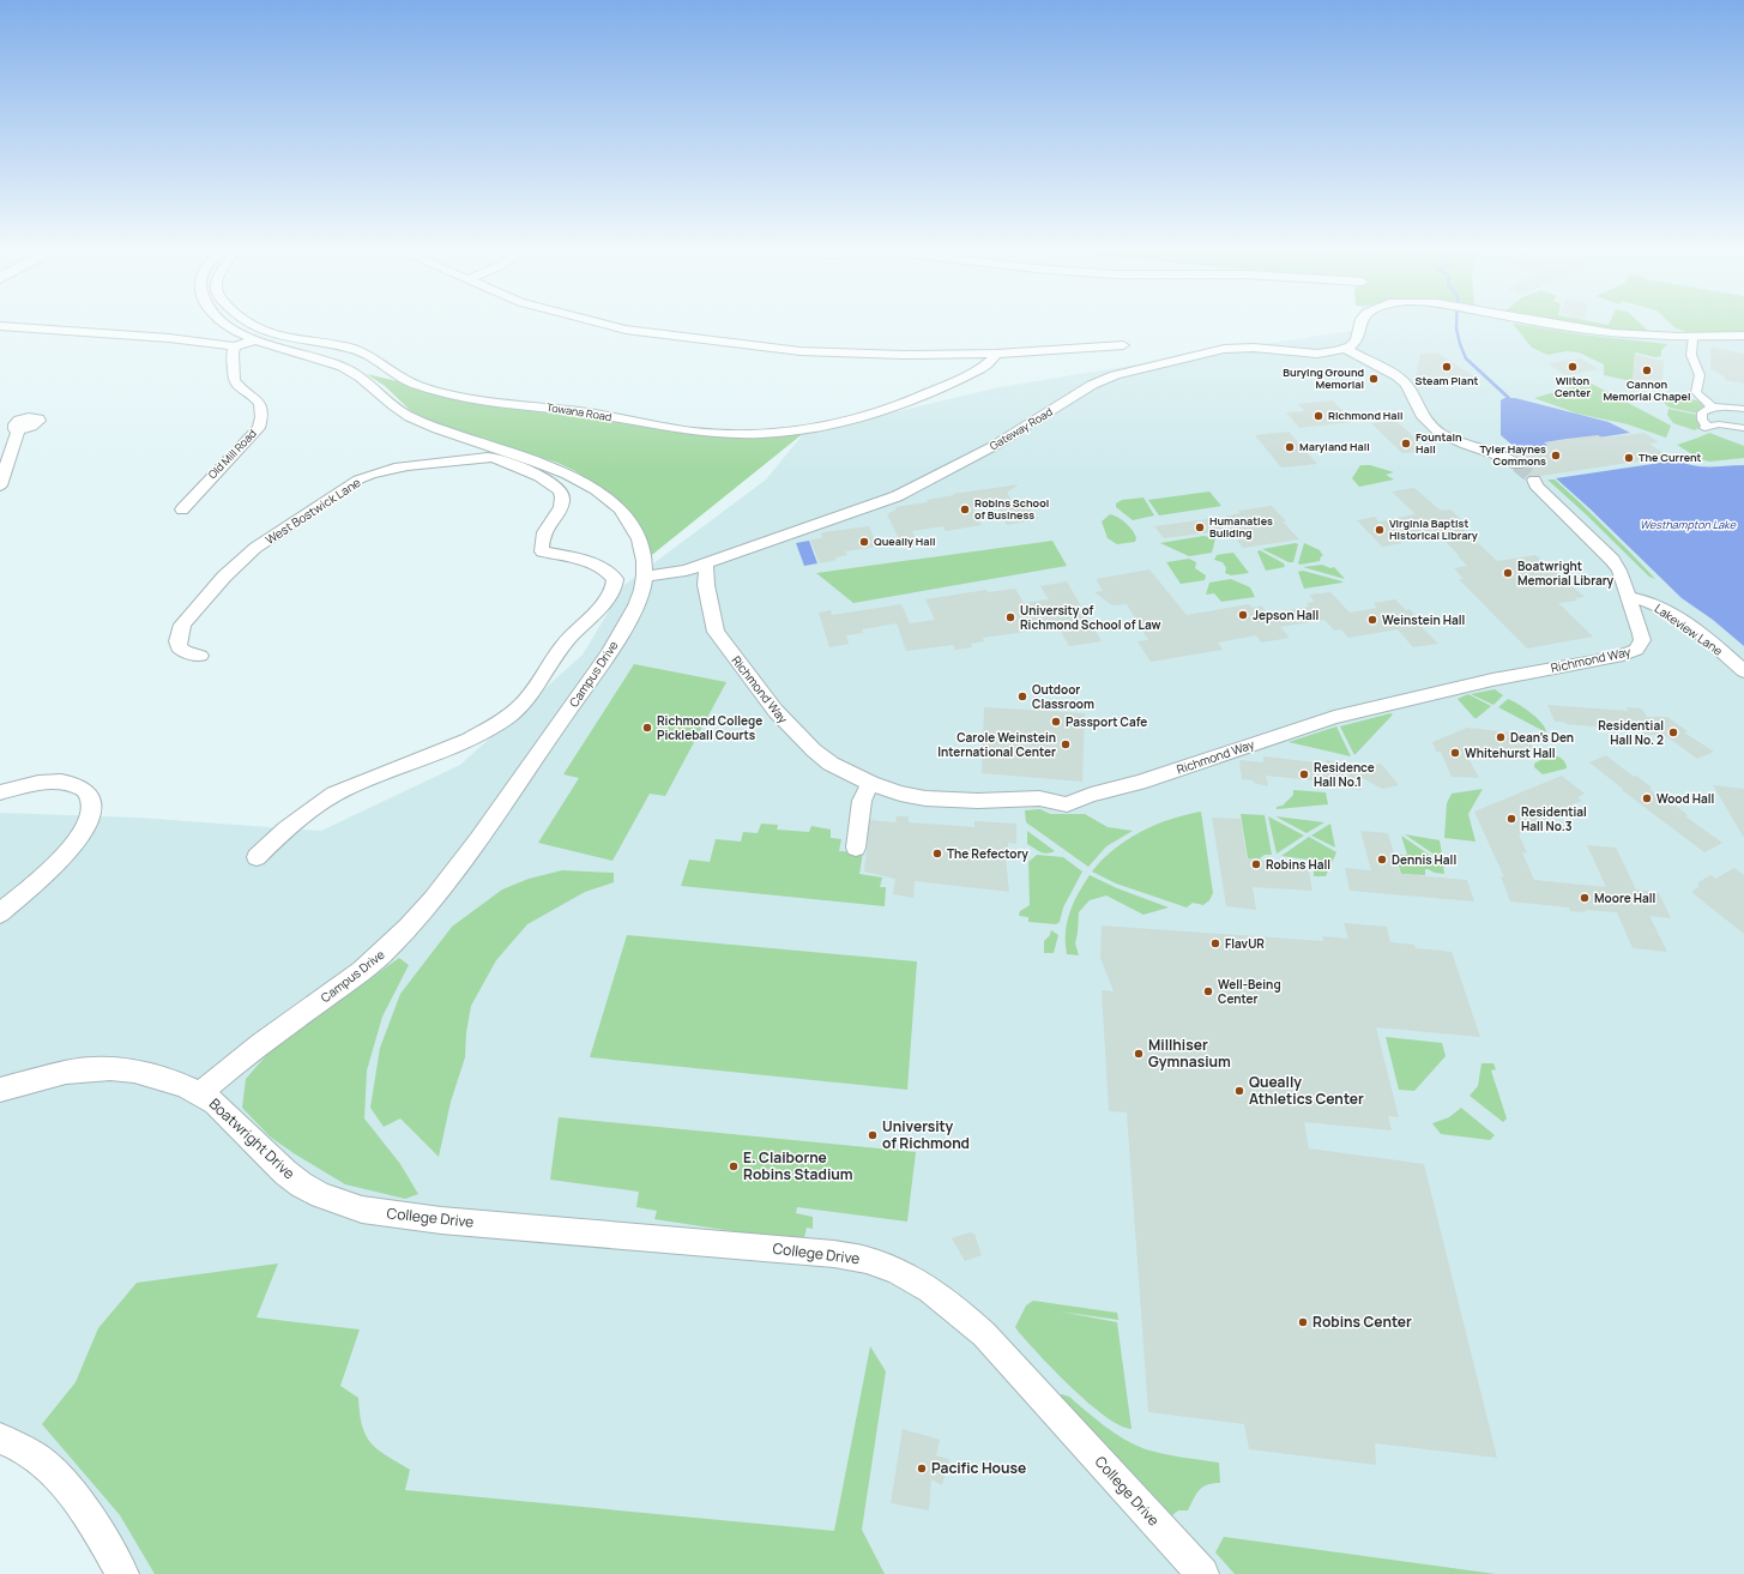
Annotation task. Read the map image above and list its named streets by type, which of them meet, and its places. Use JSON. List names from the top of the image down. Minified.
{"streets":{"street":["Towana Road","Gateway Road","Old Mill Road","West Bostwick Lane","Lakeview Lane","Richmond Way","Campus Drive","Boatwright Drive","College Drive"]},"crossings":[["Gateway Road","Richmond Way"],["Gateway Road","Campus Drive"],["Lakeview Lane","Richmond Way"],["Campus Drive","Boatwright Drive"],["Boatwright Drive","College Drive"]],"water":["Westhampton Lake"],"places":["Steam Plant","Wilton Center","Cannon Memorial Chapel","Burying Ground Memorial","Richmond Hall","Fountain Hall","Maryland Hall","Tyler Haynes Commons","The Current","Robins School of Business","Humanaties Building","Virginia Baptist Historical Library","Queally Hall","Boatwright Memorial Library","Jepson Hall","University of Richmond School of Law","Weinstein Hall","Outdoor Classroom","Passport Cafe","Richmond College Pickleball Courts","Residential Hall No. 2","Dean’s Den","Carole Weinstein International Center","Whitehurst Hall","Residence Hall No.1","Wood Hall","Residential Hall No.3","The Refectory","Dennis Hall","Robins Hall","Moore Hall","FlavUR","Well-Being Center","Millhiser Gymnasium","Queally Athletics Center","University of Richmond","E. Claiborne Robins Stadium","Robins Center","Pacific House"]}
